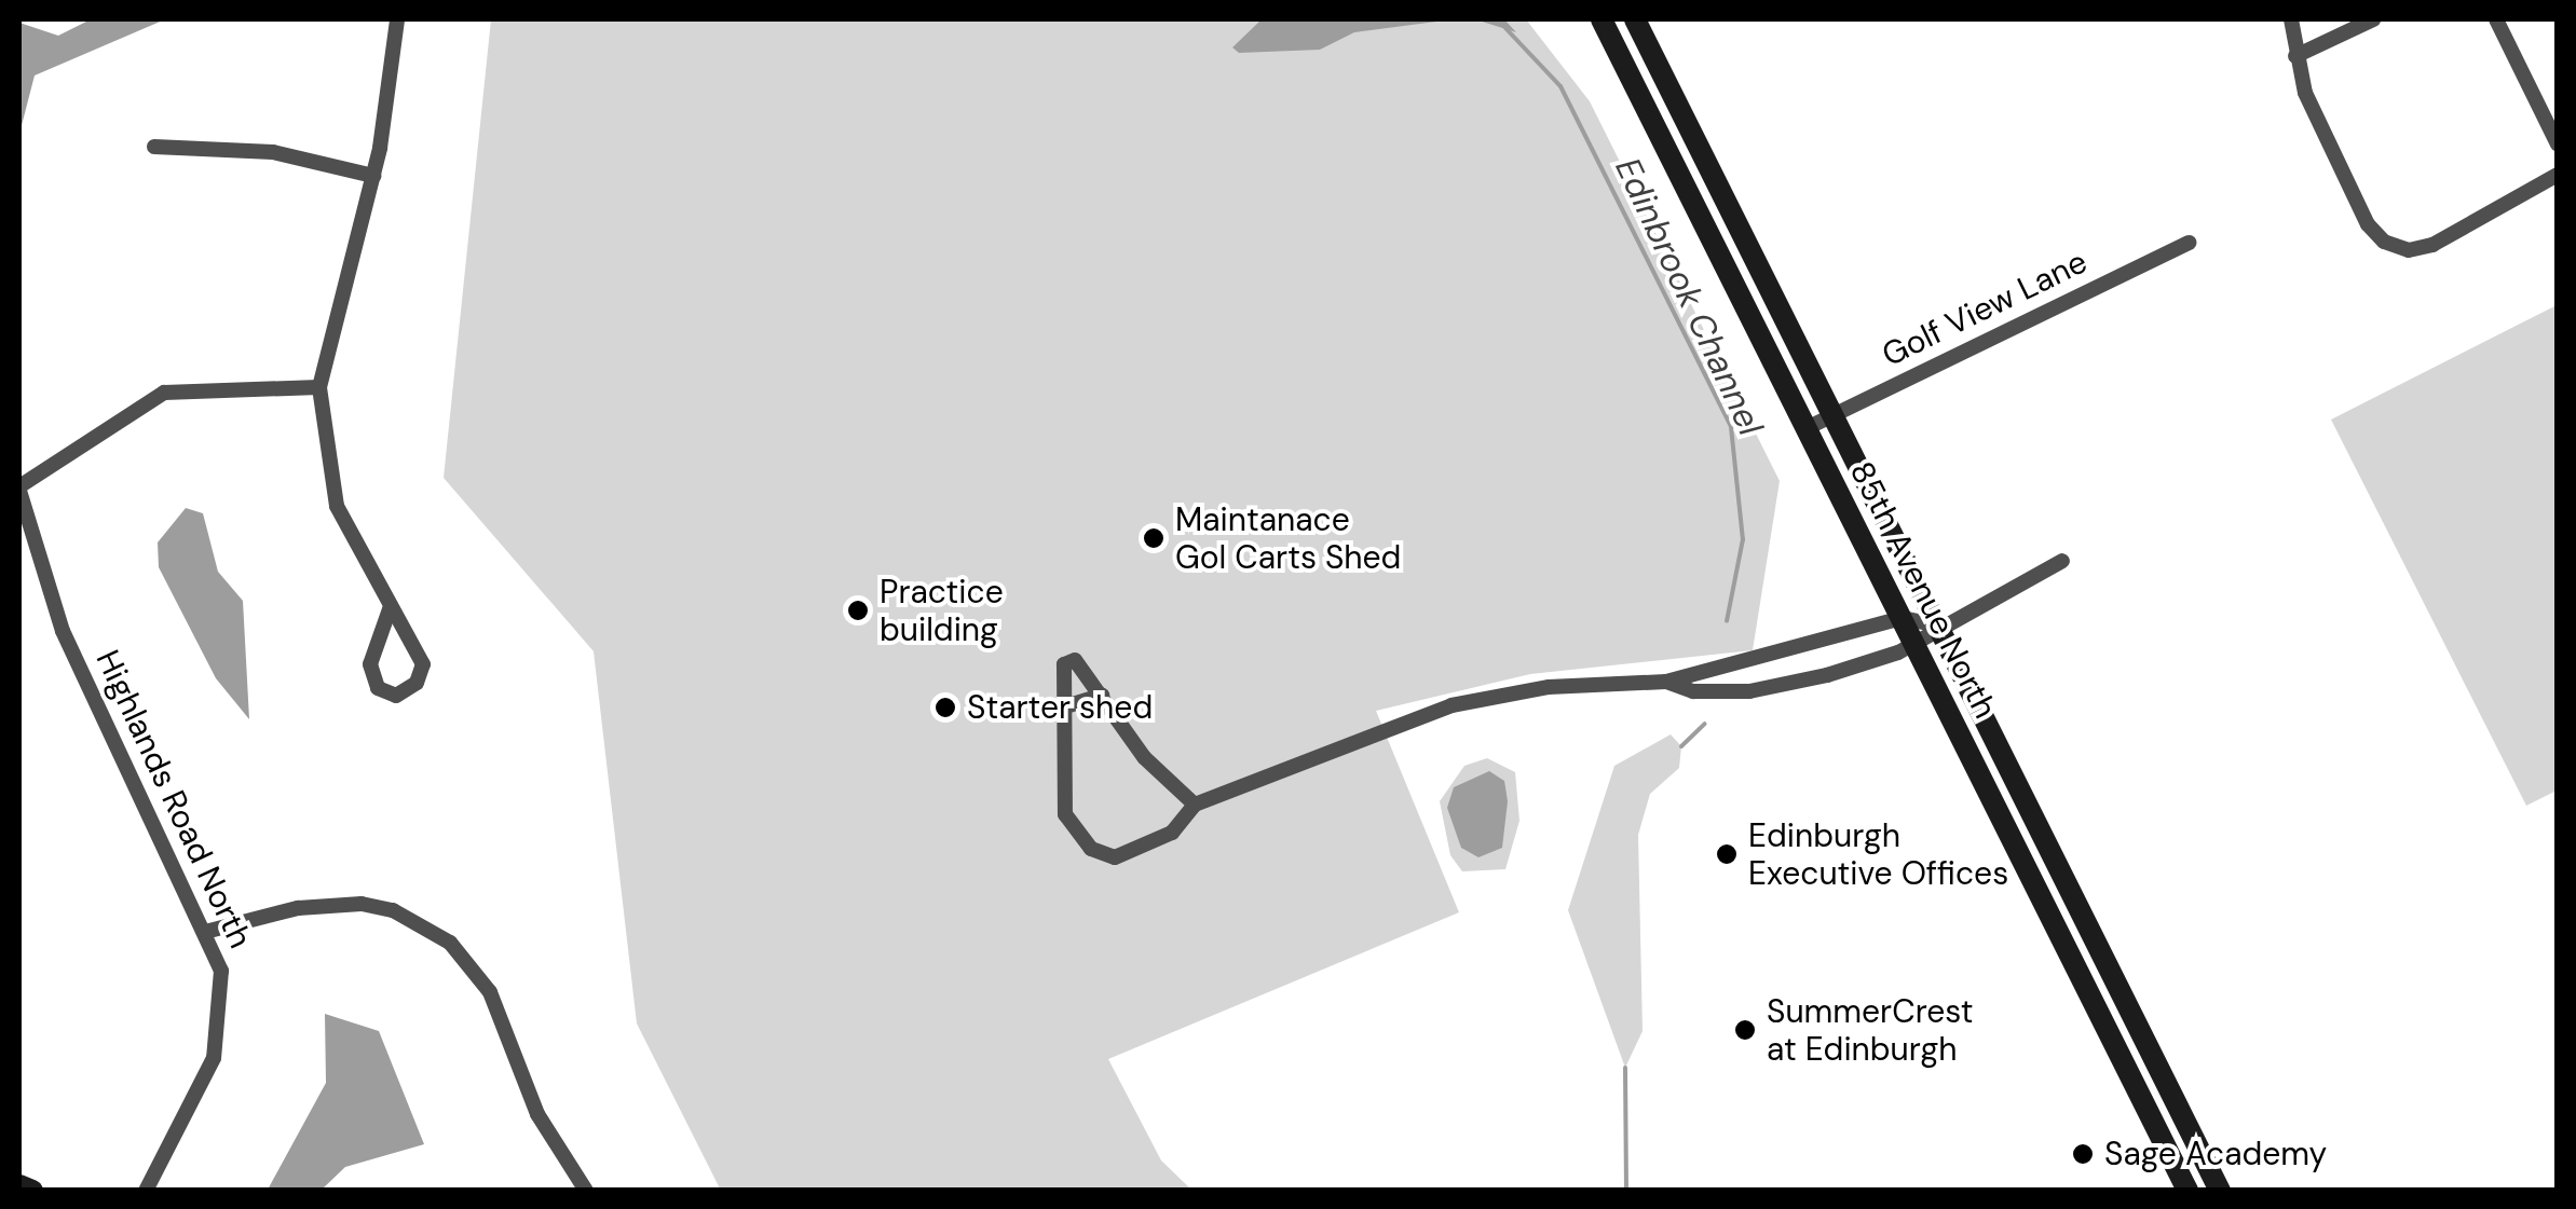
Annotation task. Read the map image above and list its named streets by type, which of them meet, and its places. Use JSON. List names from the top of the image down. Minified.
{"streets":{"main road":["85th Avenue North"],"street":["Golf View Lane","Highlands Road North"]},"crossings":[["Golf View Lane","85th Avenue North"]],"water":["Edinbrook Channel"],"places":["Maintanace Gol Carts Shed","Practice building","Starter shed","Edinburgh Executive Offices","SummerCrest at Edinburgh","Sage Academy"]}
